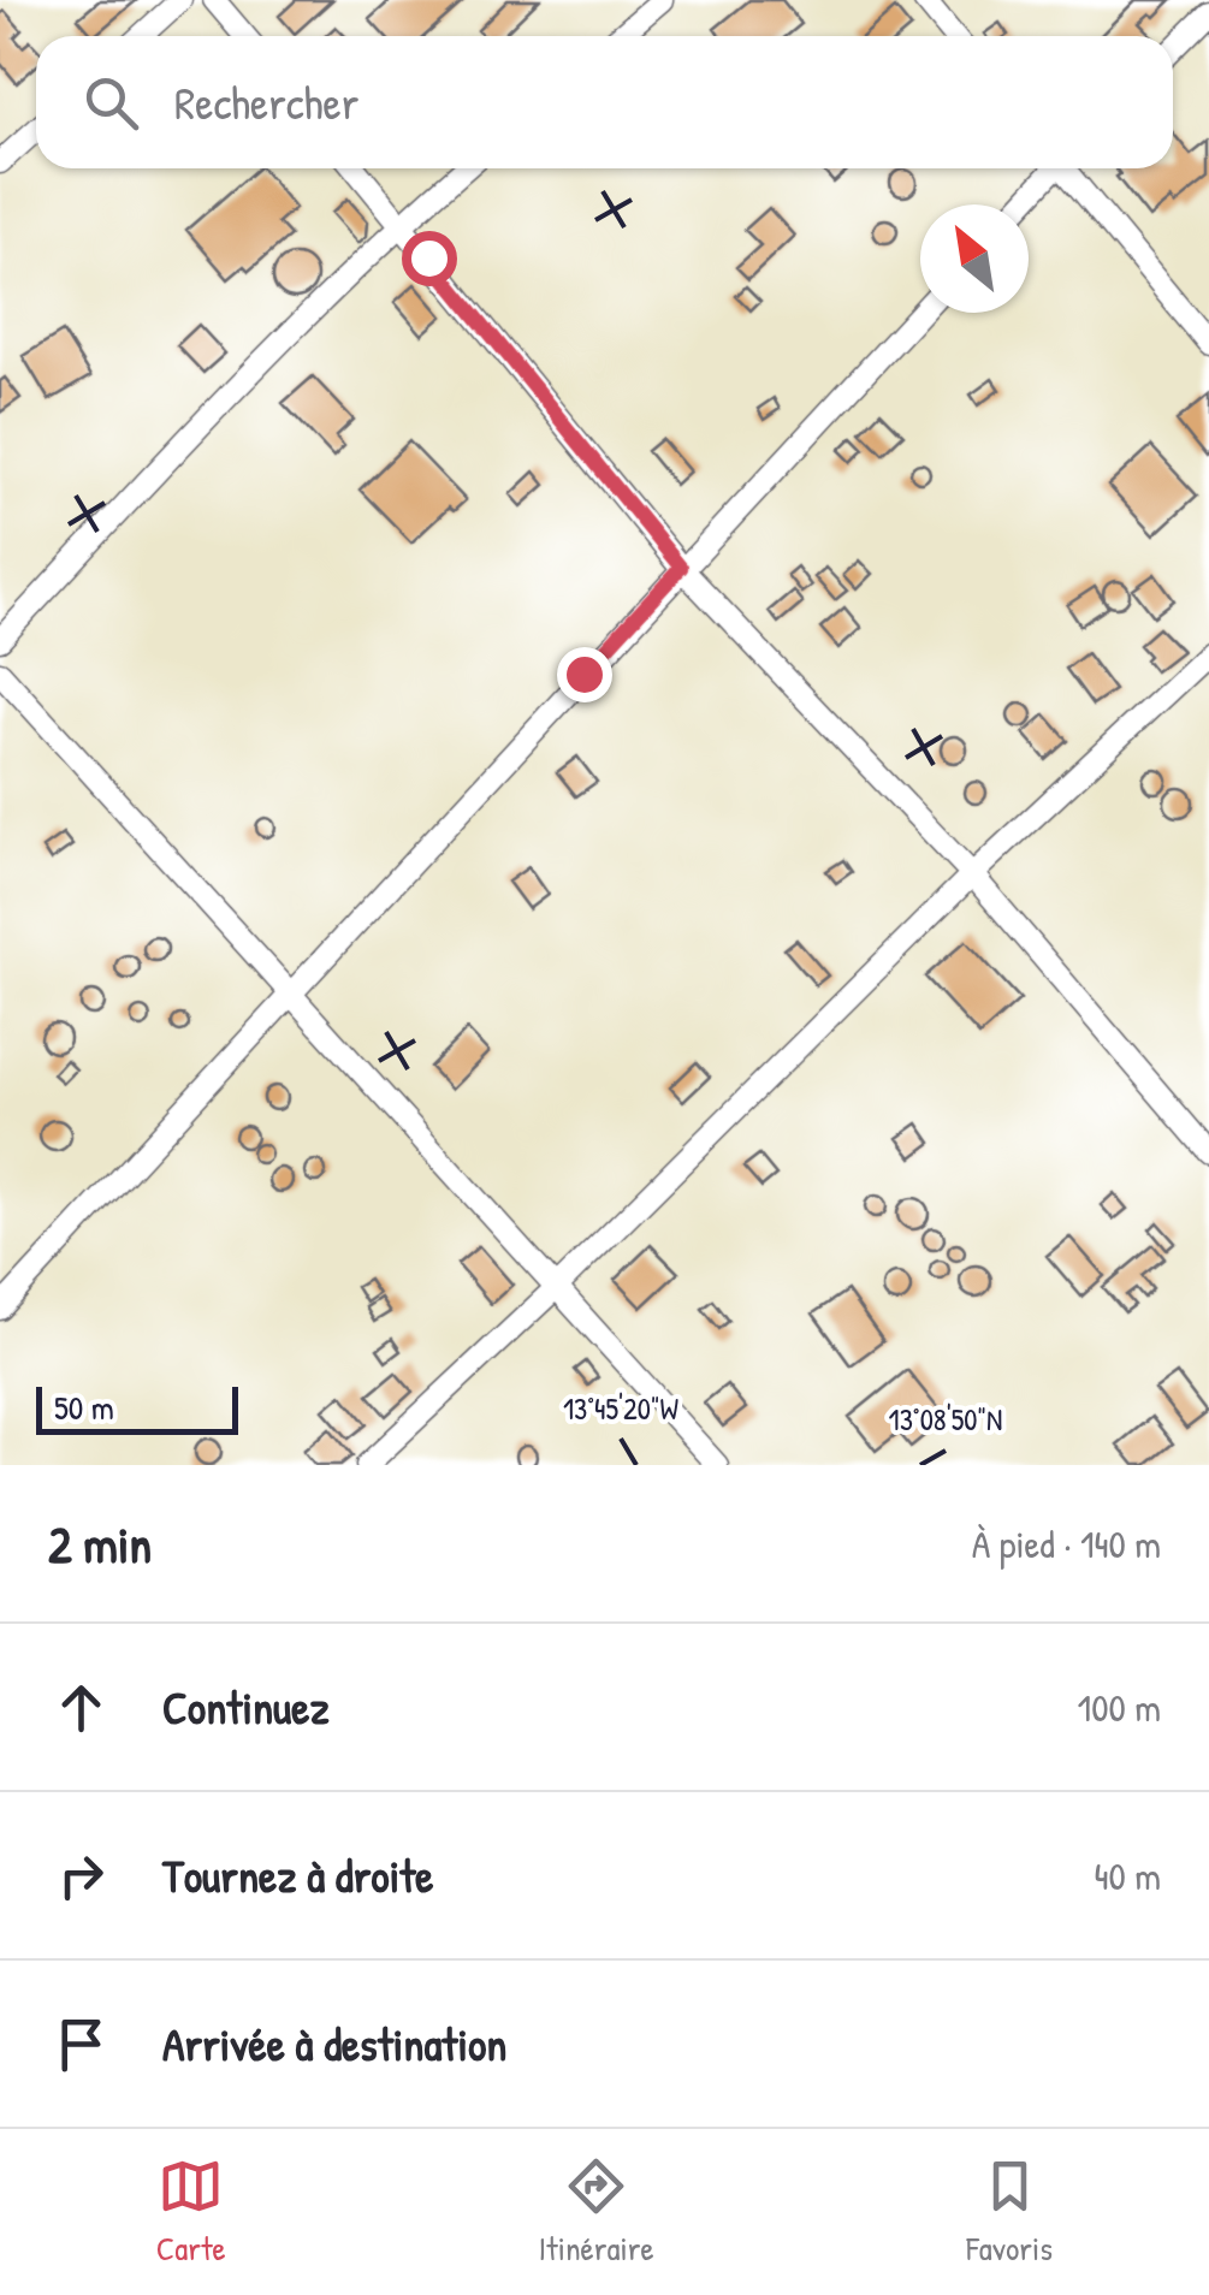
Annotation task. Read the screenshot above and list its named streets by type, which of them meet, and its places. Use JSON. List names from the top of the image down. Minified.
{"scale_bar":"50 m","north":"top left","page":{"search":"Rechercher","scale":"50 m","heading":["2 min","À pied · 140 m"],"list":[["Continuez","100 m"],["Tournez à droite","40 m"],"Arrivée à destination"],"nav":["Carte","Itinéraire","Favoris"]},"coordinates":["13°45'20\"W","13°08'50\"N"]}
